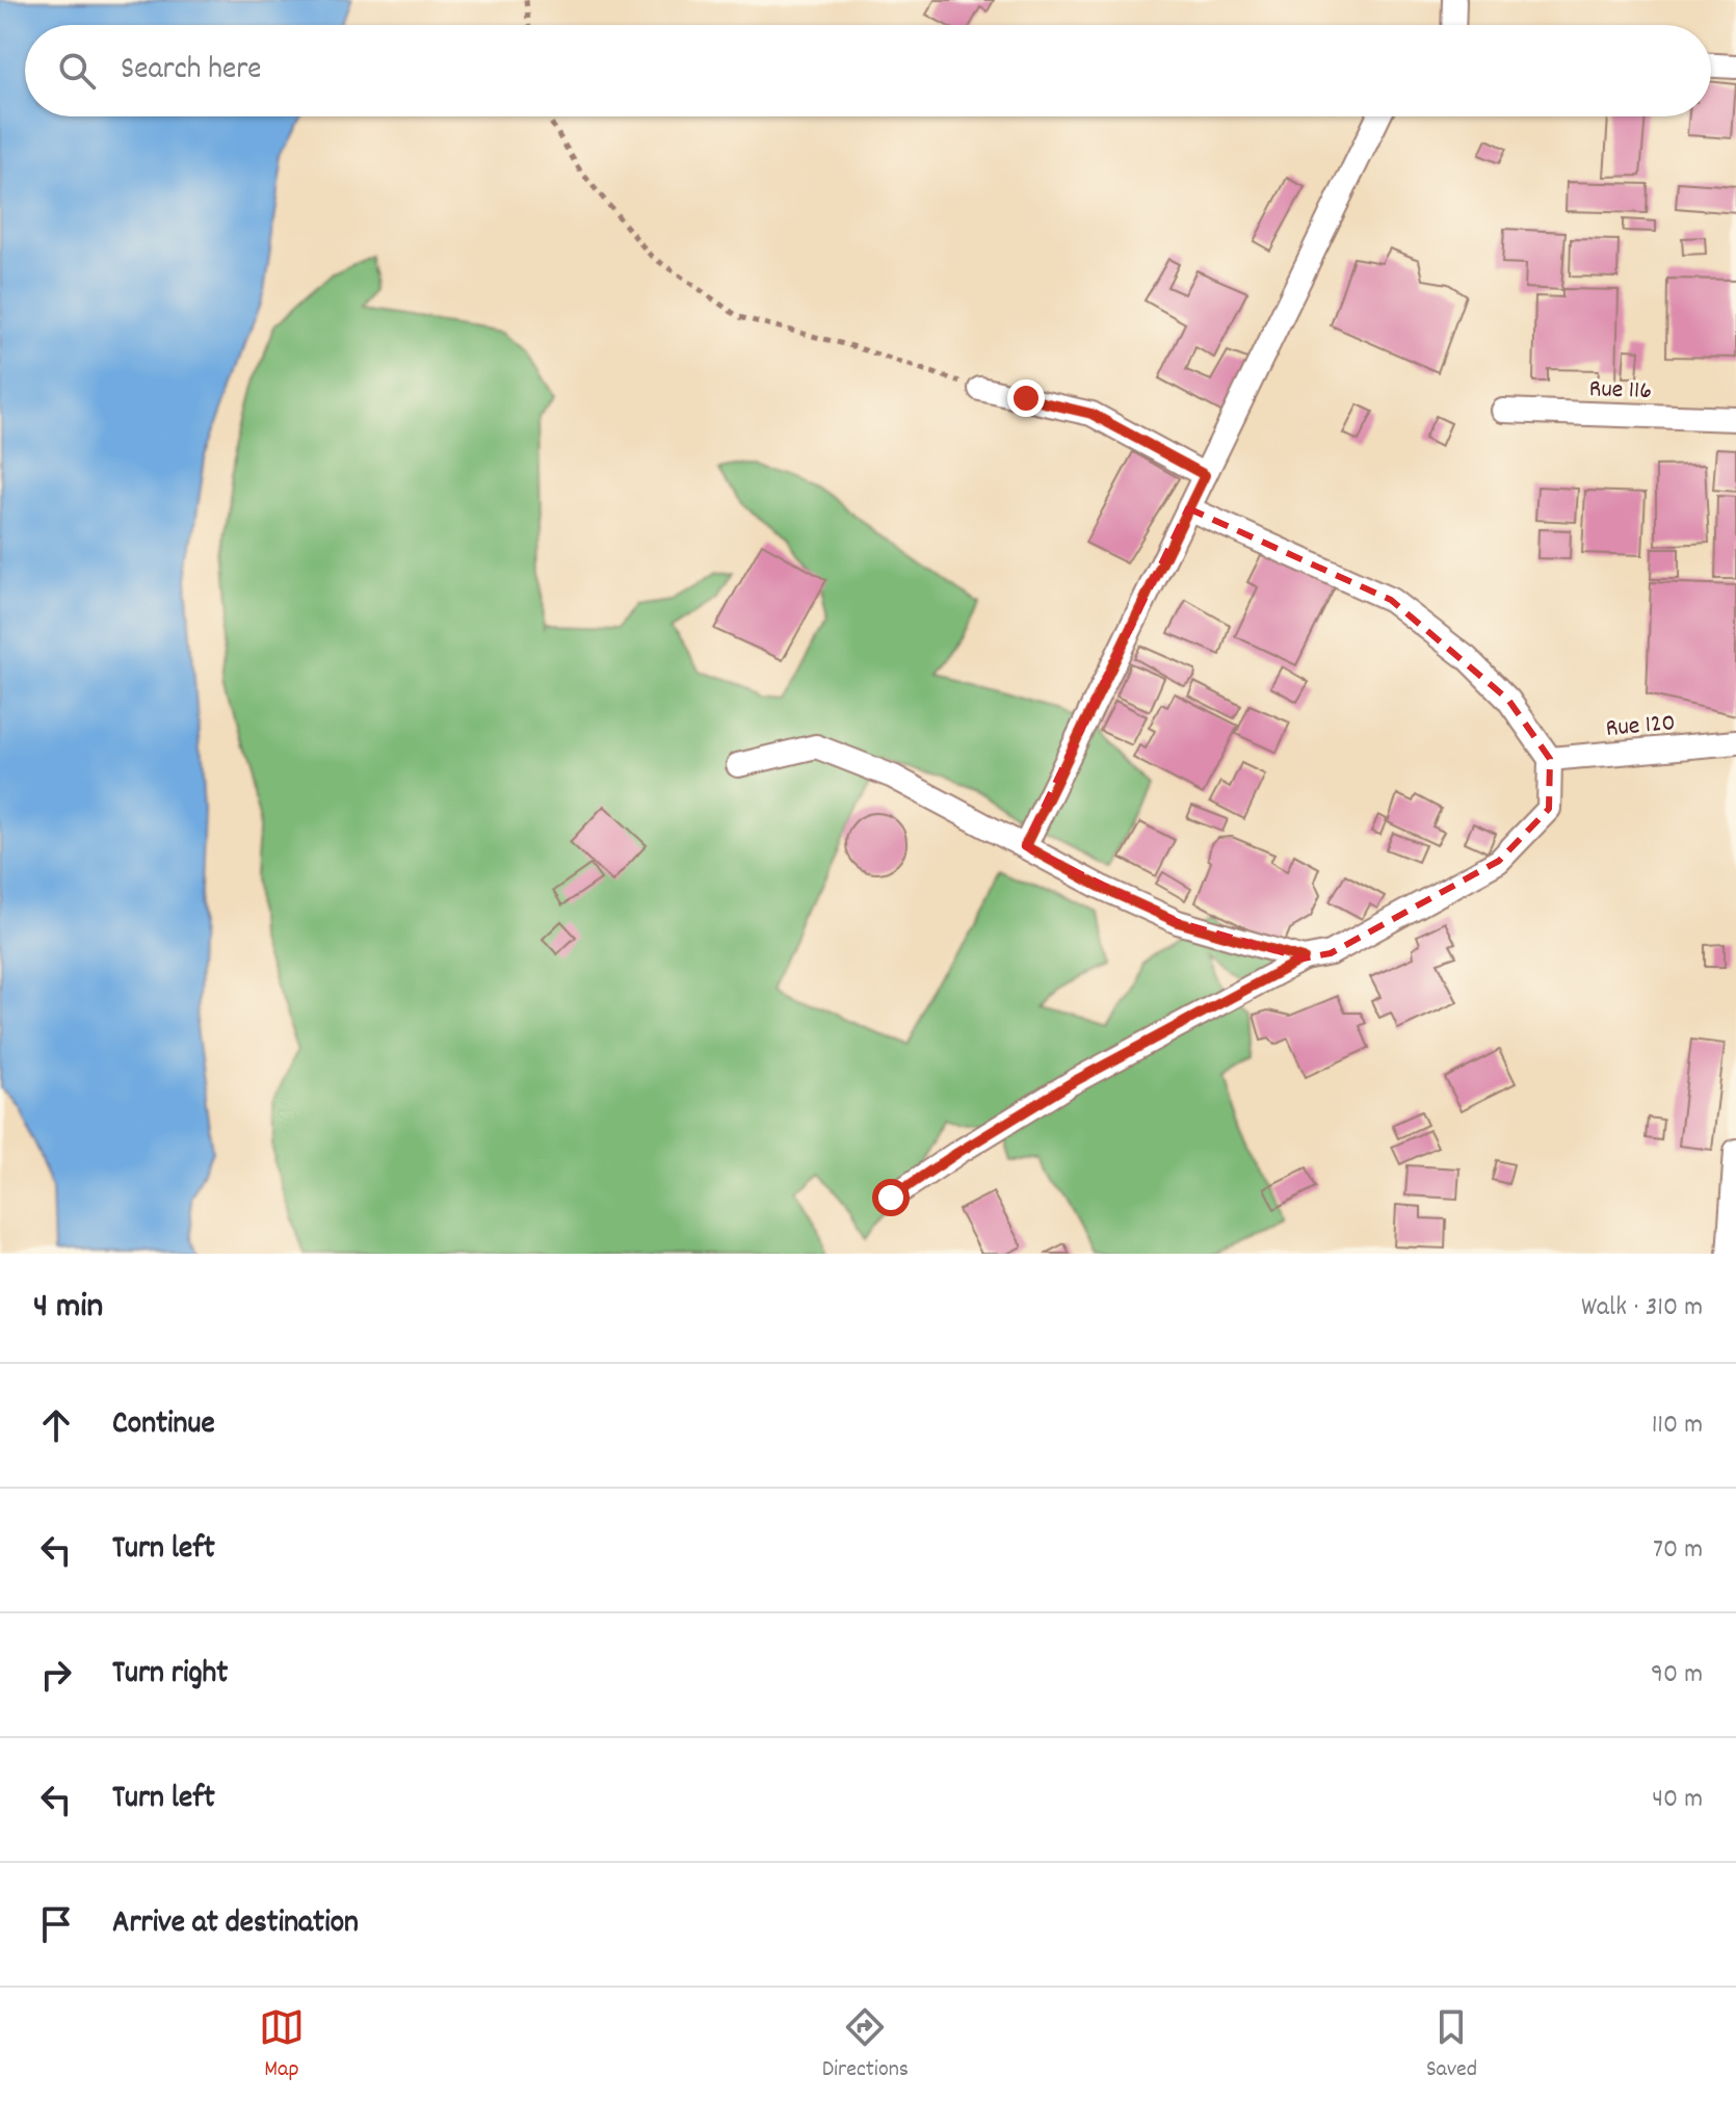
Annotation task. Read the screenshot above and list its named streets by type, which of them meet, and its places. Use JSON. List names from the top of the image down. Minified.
{"streets":{"street":["Rue 116","Rue 120"]},"page":{"search":"Search here","heading":["4 min","Walk · 310 m"],"list":[["Continue","110 m"],["Turn left","70 m"],["Turn right","90 m"],["Turn left","40 m"],"Arrive at destination"],"nav":["Map","Directions","Saved"]}}
